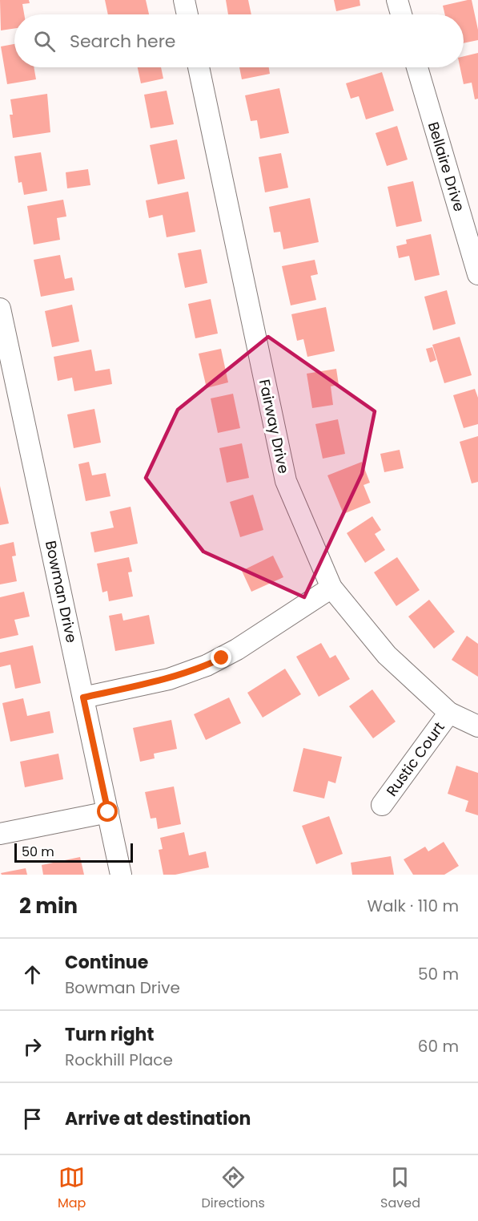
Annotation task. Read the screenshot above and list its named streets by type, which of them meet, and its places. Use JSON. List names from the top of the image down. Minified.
{"streets":{"street":["Bellaire Drive","Fairway Drive","Bowman Drive","Rustic Court"]},"crossings":[["Fairway Drive","Rustic Court"]],"scale_bar":"50 m","page":{"search":"Search here","scale":"50 m","heading":["2 min","Walk · 110 m"],"list":[["Continue","Bowman Drive","50 m"],["Turn right","Rockhill Place","60 m"],"Arrive at destination"],"nav":["Map","Directions","Saved"]}}
